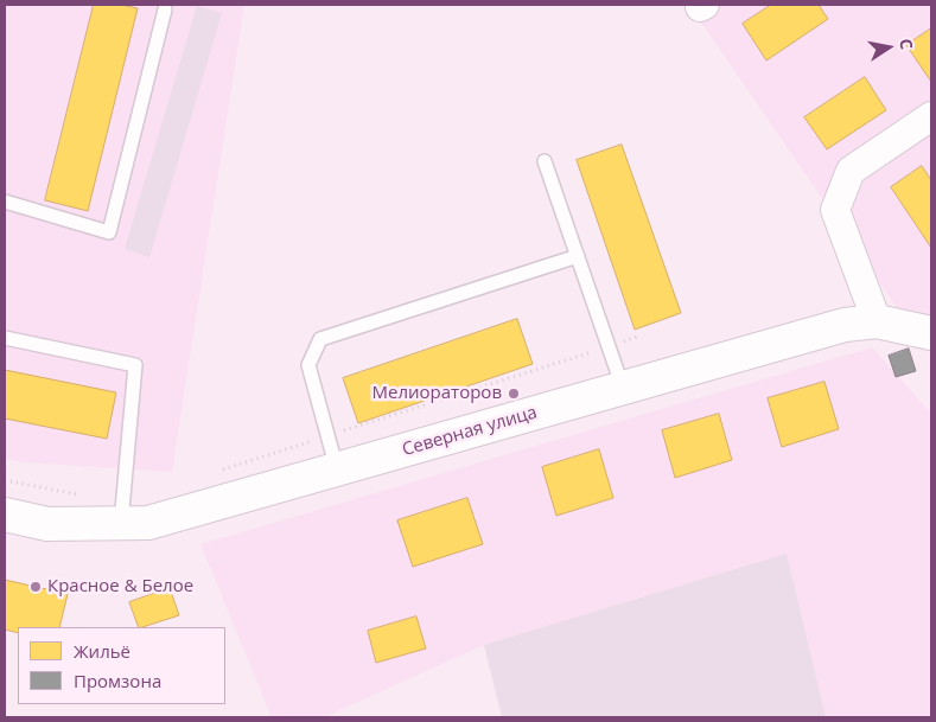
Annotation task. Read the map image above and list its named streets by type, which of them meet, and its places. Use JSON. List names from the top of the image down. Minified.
{"streets":{"street":["Северная улица"]},"places":["Мелиораторов","Красное & Белое"],"legend":["Жильё","Промзона"],"north":"right"}
